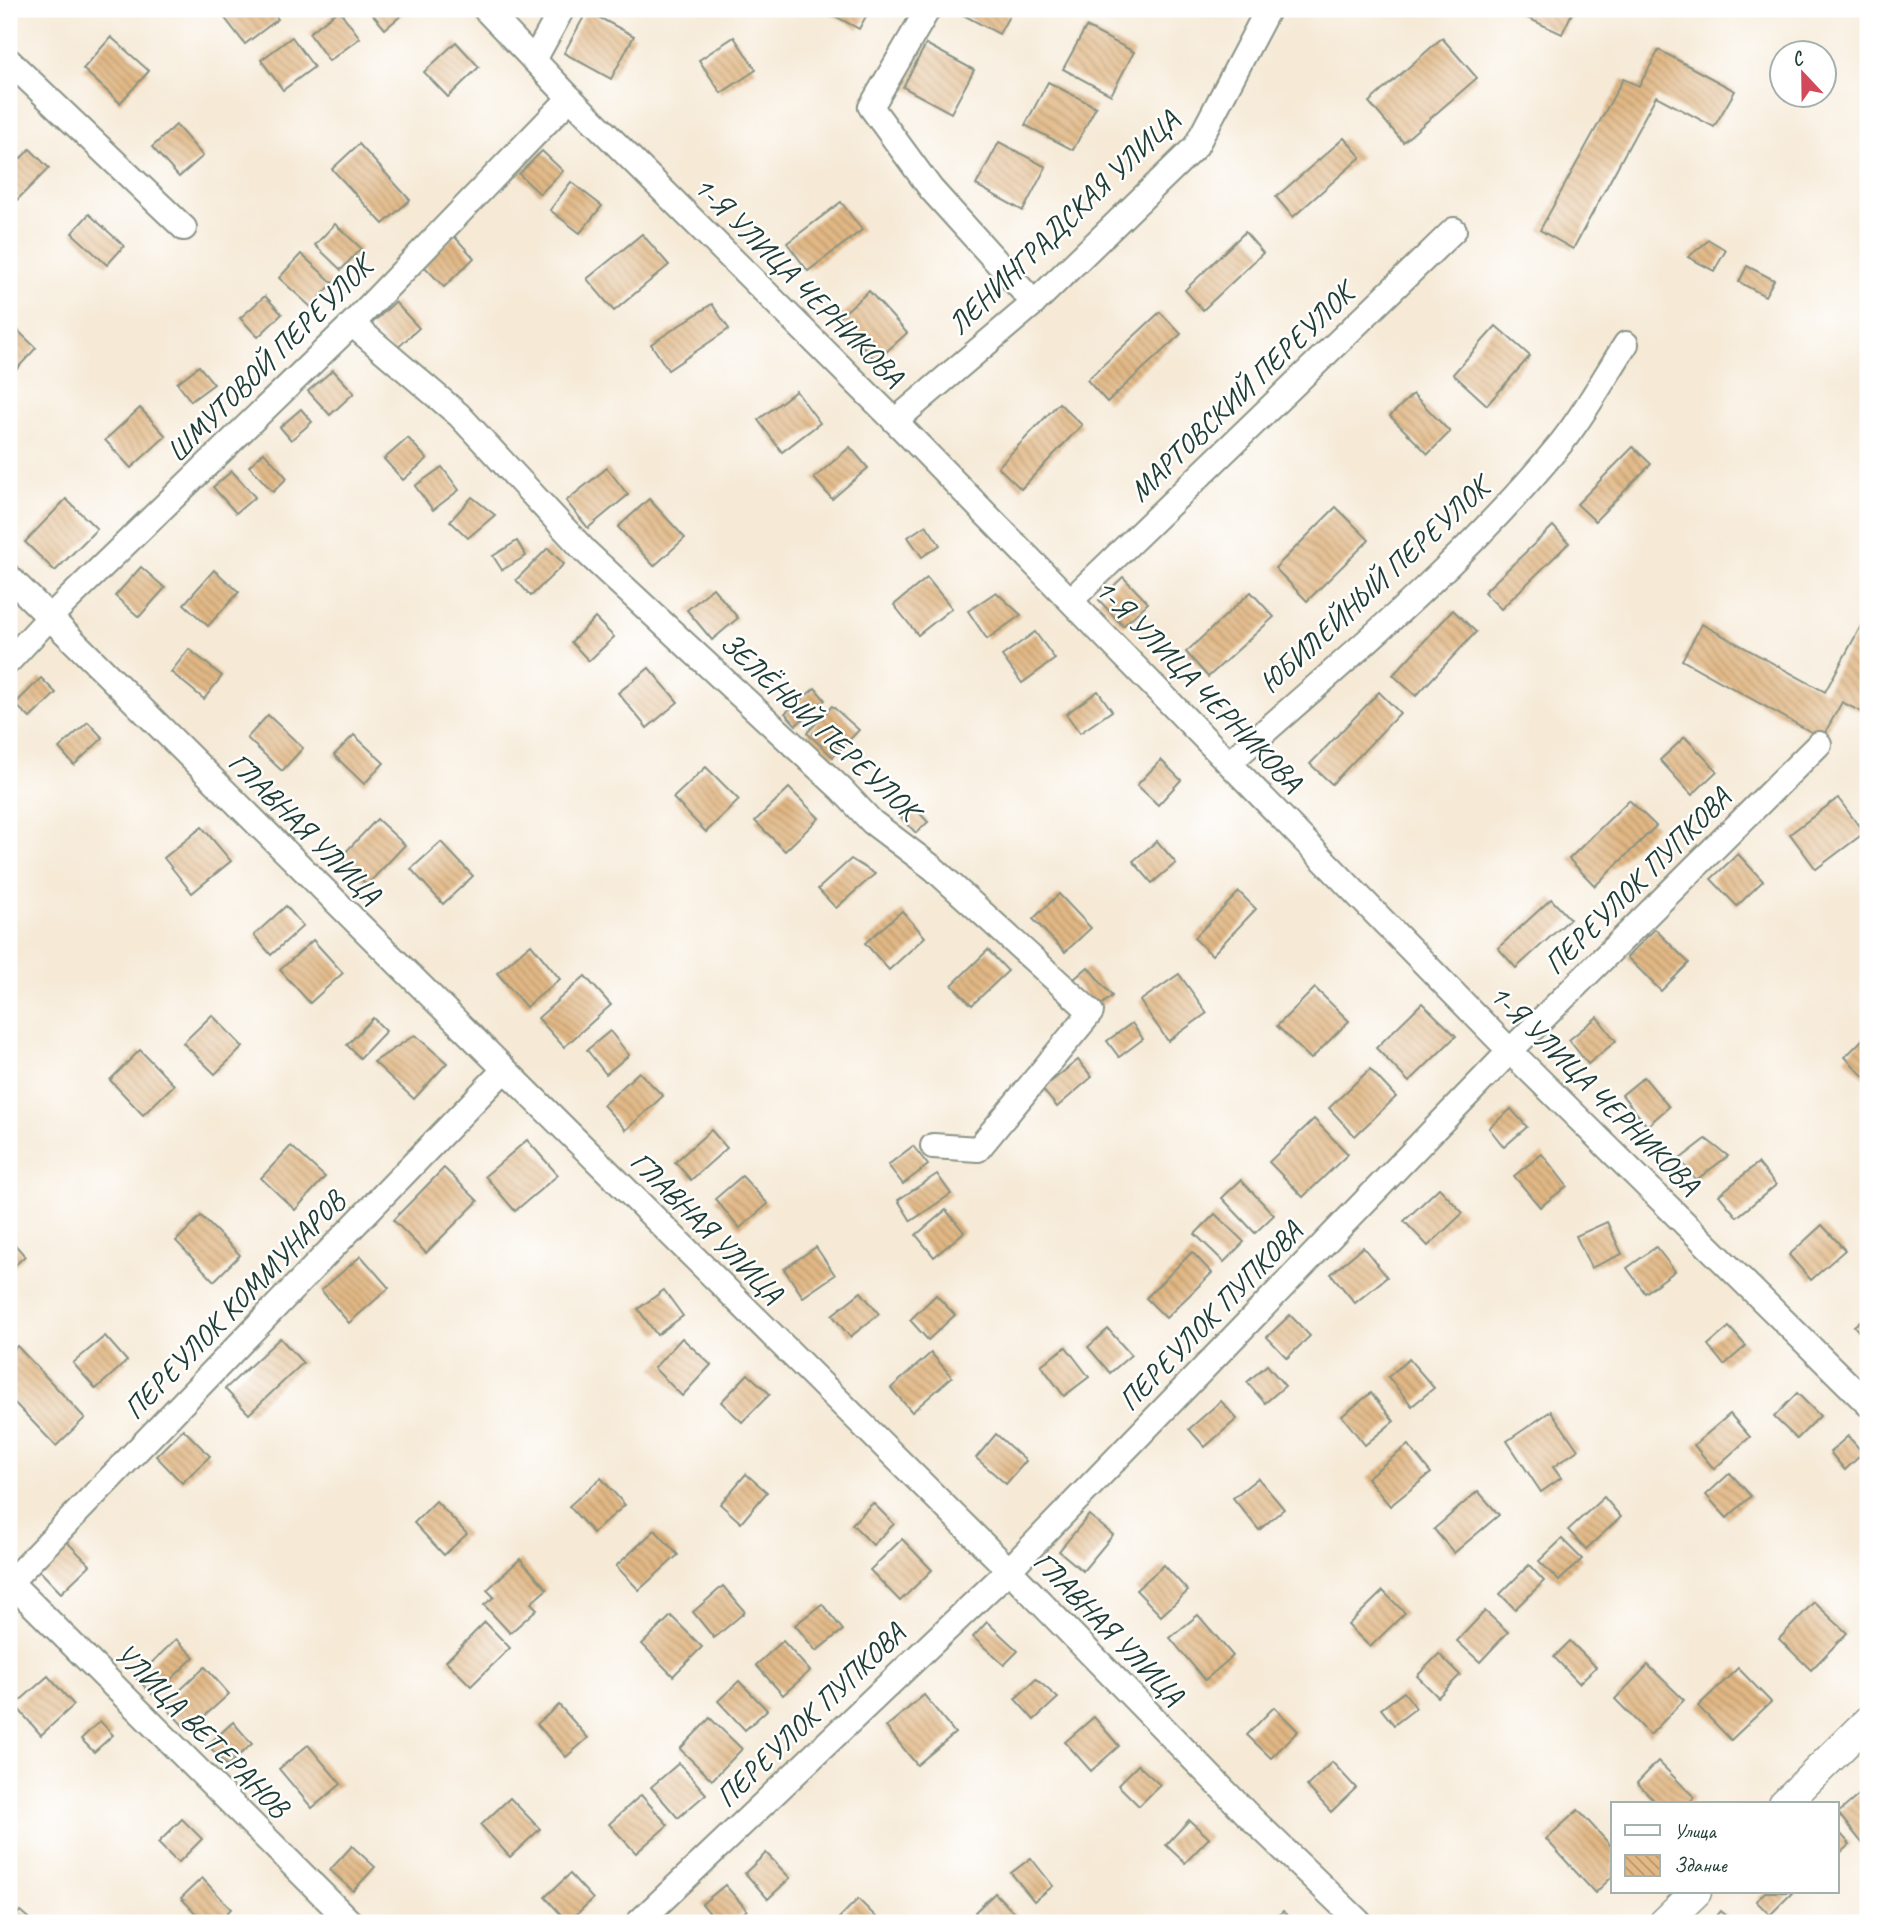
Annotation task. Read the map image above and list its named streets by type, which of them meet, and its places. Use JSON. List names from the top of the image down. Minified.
{"streets":{"street":["ЛЕНИНГРАДСКАЯ УЛИЦА","1-Я УЛИЦА ЧЕРНИКОВА","ШМУТОВОЙ ПЕРЕУЛОК","МАРТОВСКИЙ ПЕРЕУЛОК","ЮБИЛЕЙНЫЙ ПЕРЕУЛОК","ЗЕЛЁНЫЙ ПЕРЕУЛОК","ГЛАВНАЯ УЛИЦА","ПЕРЕУЛОК ПУПКОВА","ПЕРЕУЛОК КОММУНАРОВ","УЛИЦА ВЕТЕРАНОВ"]},"crossings":[["ЛЕНИНГРАДСКАЯ УЛИЦА","1-Я УЛИЦА ЧЕРНИКОВА"],["1-Я УЛИЦА ЧЕРНИКОВА","ШМУТОВОЙ ПЕРЕУЛОК"],["1-Я УЛИЦА ЧЕРНИКОВА","МАРТОВСКИЙ ПЕРЕУЛОК"],["1-Я УЛИЦА ЧЕРНИКОВА","ЮБИЛЕЙНЫЙ ПЕРЕУЛОК"],["1-Я УЛИЦА ЧЕРНИКОВА","ПЕРЕУЛОК ПУПКОВА"],["ШМУТОВОЙ ПЕРЕУЛОК","ЗЕЛЁНЫЙ ПЕРЕУЛОК"],["ШМУТОВОЙ ПЕРЕУЛОК","ГЛАВНАЯ УЛИЦА"],["ГЛАВНАЯ УЛИЦА","ПЕРЕУЛОК ПУПКОВА"],["ГЛАВНАЯ УЛИЦА","ПЕРЕУЛОК КОММУНАРОВ"],["ПЕРЕУЛОК КОММУНАРОВ","УЛИЦА ВЕТЕРАНОВ"]],"legend":["Улица","Здание"],"north":"top"}
